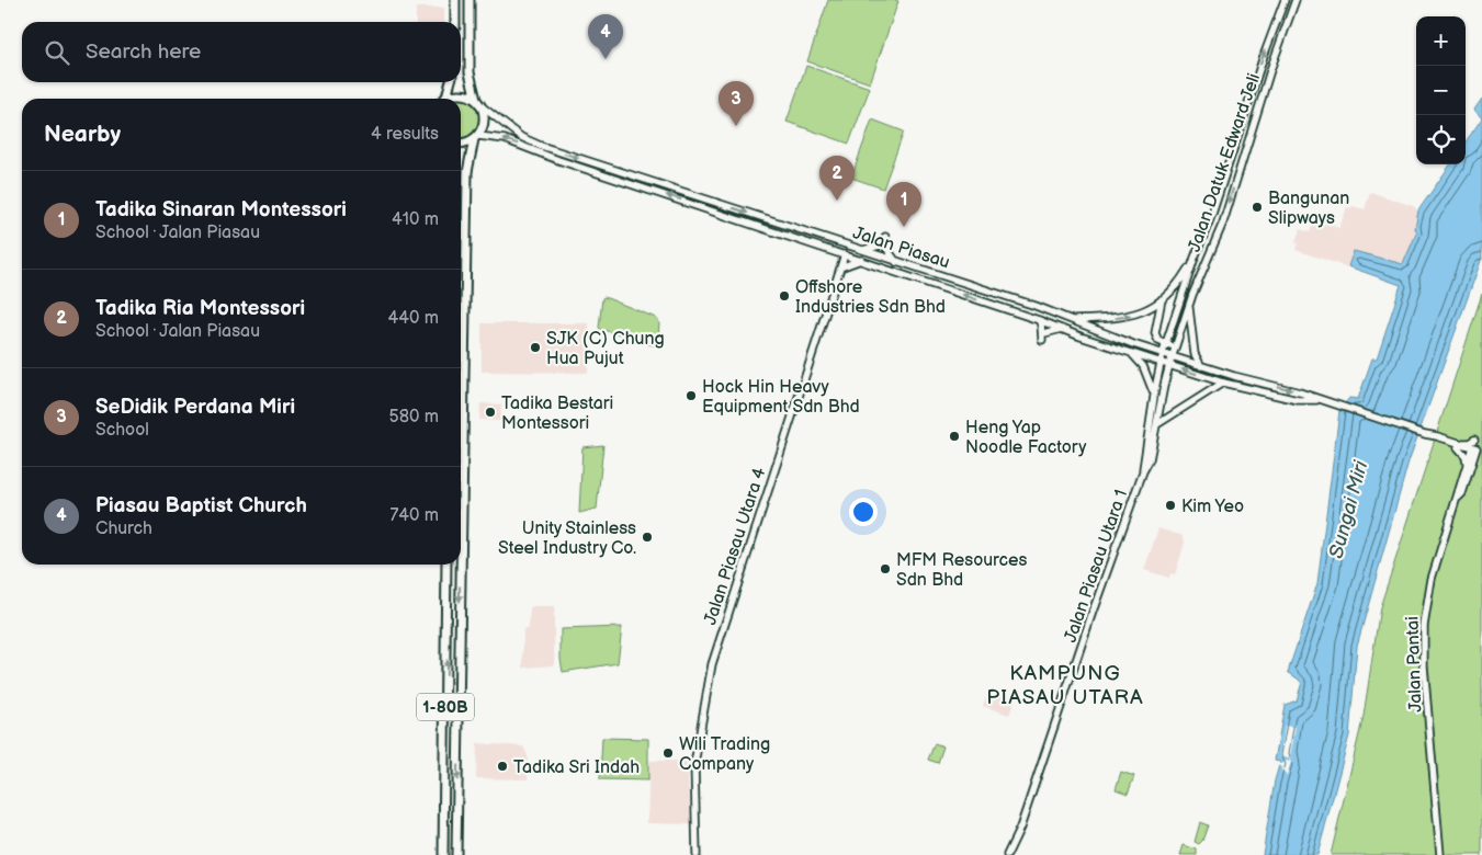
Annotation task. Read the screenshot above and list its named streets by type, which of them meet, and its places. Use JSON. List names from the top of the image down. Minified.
{"streets":{"highway":["1-80B"],"street":["Jalan Datuk Edward Jeli","Jalan Piasau","Jalan Piasau Utara 4","Jalan Piasau Utara 1","Jalan Pantai"]},"crossings":[["Jalan Datuk Edward Jeli","Jalan Piasau"],["Jalan Datuk Edward Jeli","Jalan Piasau Utara 1"],["Jalan Piasau","Jalan Piasau Utara 4"]],"districts":["KAMPUNG PIASAU UTARA"],"water":["Sungai Miri"],"places":["Bangunan Slipways","Offshore Industries Sdn Bhd","SJK (C) Chung Hua Pujut","Hock Hin Heavy Equipment Sdn Bhd","Tadika Bestari Montessori","Heng Yap Noodle Factory","Kim Yeo","Unity Stainless Steel Industry Co.","MFM Resources Sdn Bhd","Wili Trading Company","Tadika Sri Indah"],"page":{"pins":["4","3","2","1"],"map_buttons":["+","−"],"search":"Search here","heading":["Nearby","4 results"],"list":[{"mark":"1","name":"Tadika Sinaran Montessori","note":"School · Jalan Piasau","value":"410 m"},{"mark":"2","name":"Tadika Ria Montessori","note":"School · Jalan Piasau","value":"440 m"},{"mark":"3","name":"SeDidik Perdana Miri","note":"School","value":"580 m"},{"mark":"4","name":"Piasau Baptist Church","note":"Church","value":"740 m"}]}}
